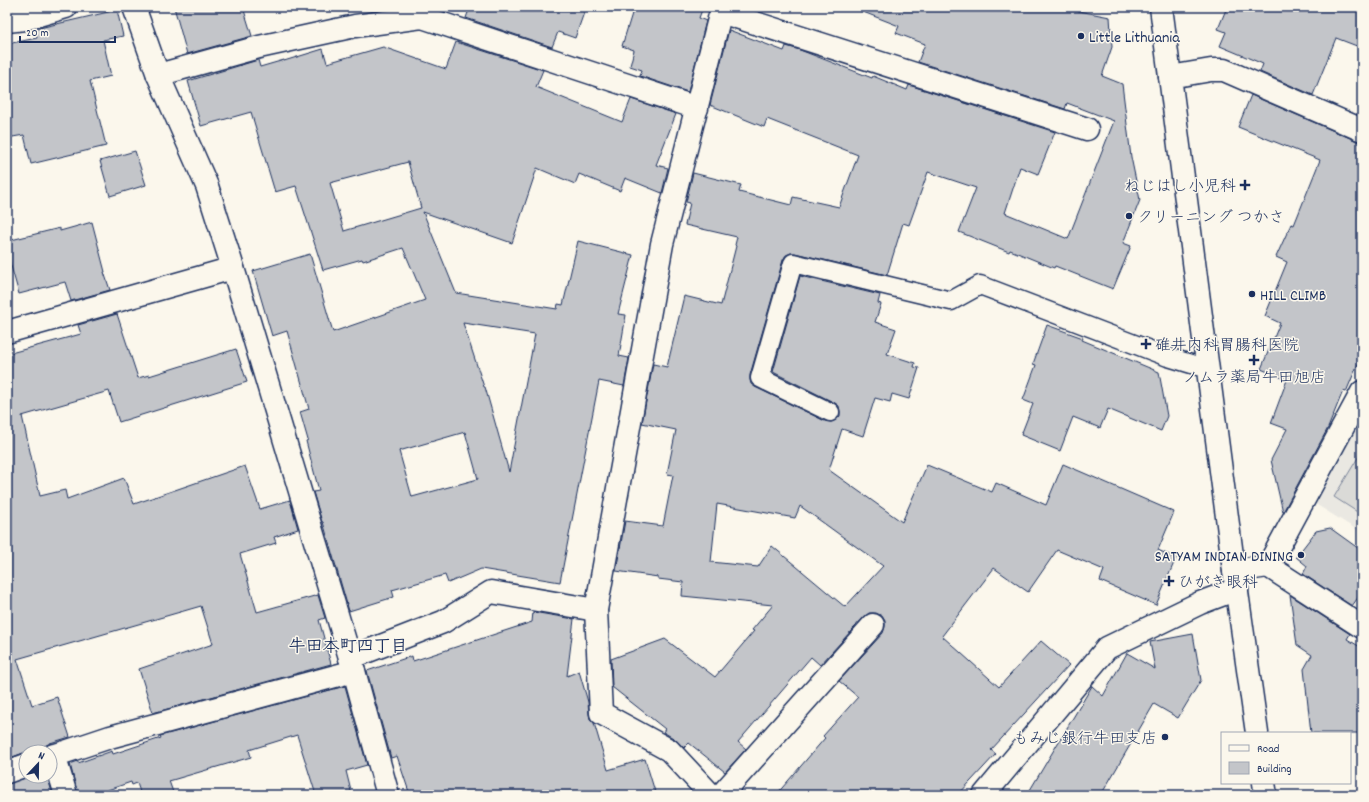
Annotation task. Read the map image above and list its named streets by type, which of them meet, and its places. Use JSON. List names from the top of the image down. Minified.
{"districts":["牛田本町四丁目"],"places":{"other":["Little Lithuania","クリーニング つかさ","HILL CLIMB","SATYAM INDIAN DINING","もみじ銀行牛田支店"],"health":["ねじはし小児科","碓井内科胃腸科医院","ノムラ薬局牛田旭店","ひがき眼科"]},"legend":["Road","Building"],"scale_bar":"20 m","north":"top"}
